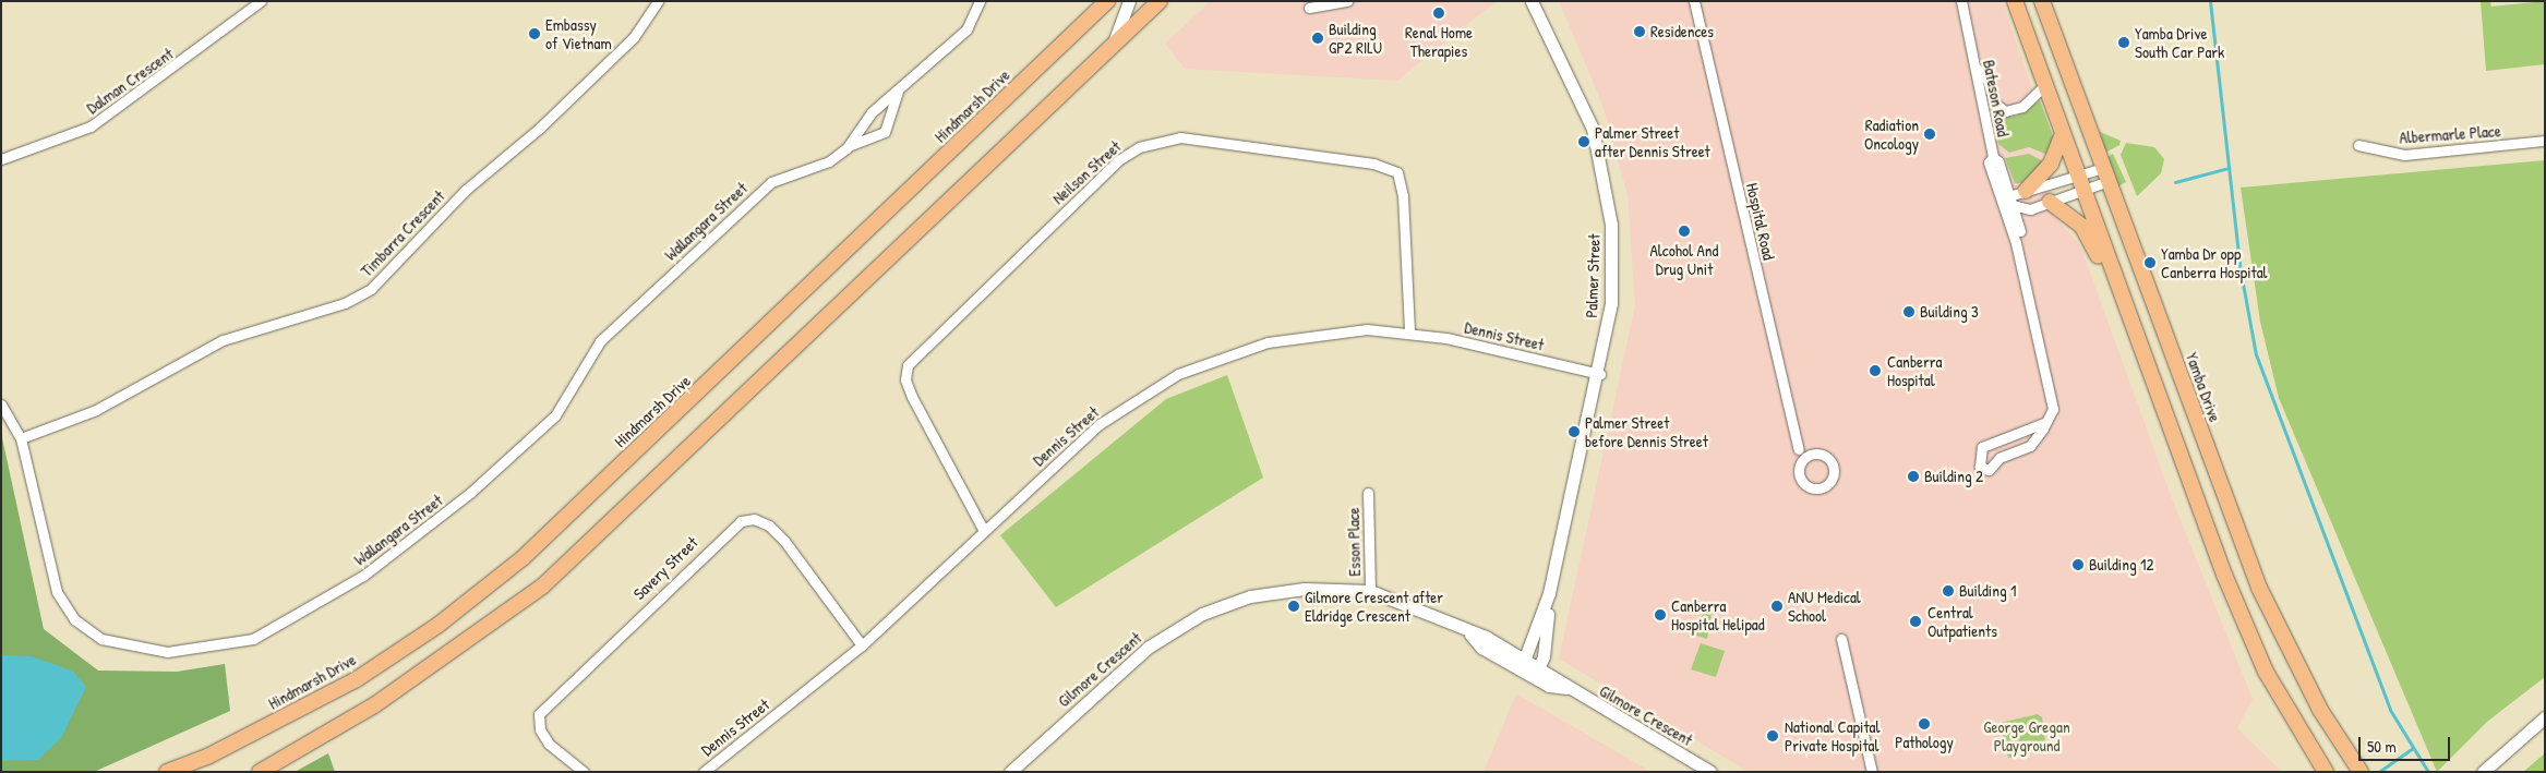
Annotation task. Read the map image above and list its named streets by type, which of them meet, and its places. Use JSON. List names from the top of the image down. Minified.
{"streets":{"main road":["Hindmarsh Drive","Yamba Drive"],"street":["Dalman Crescent","Bateson Road","Albermarle Place","Neilson Street","Wallangara Street","Hospital Road","Timbarra Crescent","Palmer Street","Dennis Street","Esson Place","Savery Street","Gilmore Crescent"]},"crossings":[["Neilson Street","Dennis Street"],["Wallangara Street","Timbarra Crescent"],["Palmer Street","Dennis Street"],["Palmer Street","Gilmore Crescent"],["Dennis Street","Savery Street"],["Esson Place","Gilmore Crescent"]],"parks":["George Gregan Playground"],"places":["Renal Home Therapies","Residences","Embassy of Vietnam","Building GP2 RILU","Yamba Drive South Car Park","Radiation Oncology","Palmer Street after Dennis Street","Alcohol And Drug Unit","Yamba Dr opp Canberra Hospital","Building 3","Canberra Hospital","Palmer Street before Dennis Street","Building 2","Building 12","Building 1","Gilmore Crescent after Eldridge Crescent","ANU Medical School","Canberra Hospital Helipad","Central Outpatients","Pathology","National Capital Private Hospital"],"scale_bar":"50 m"}
